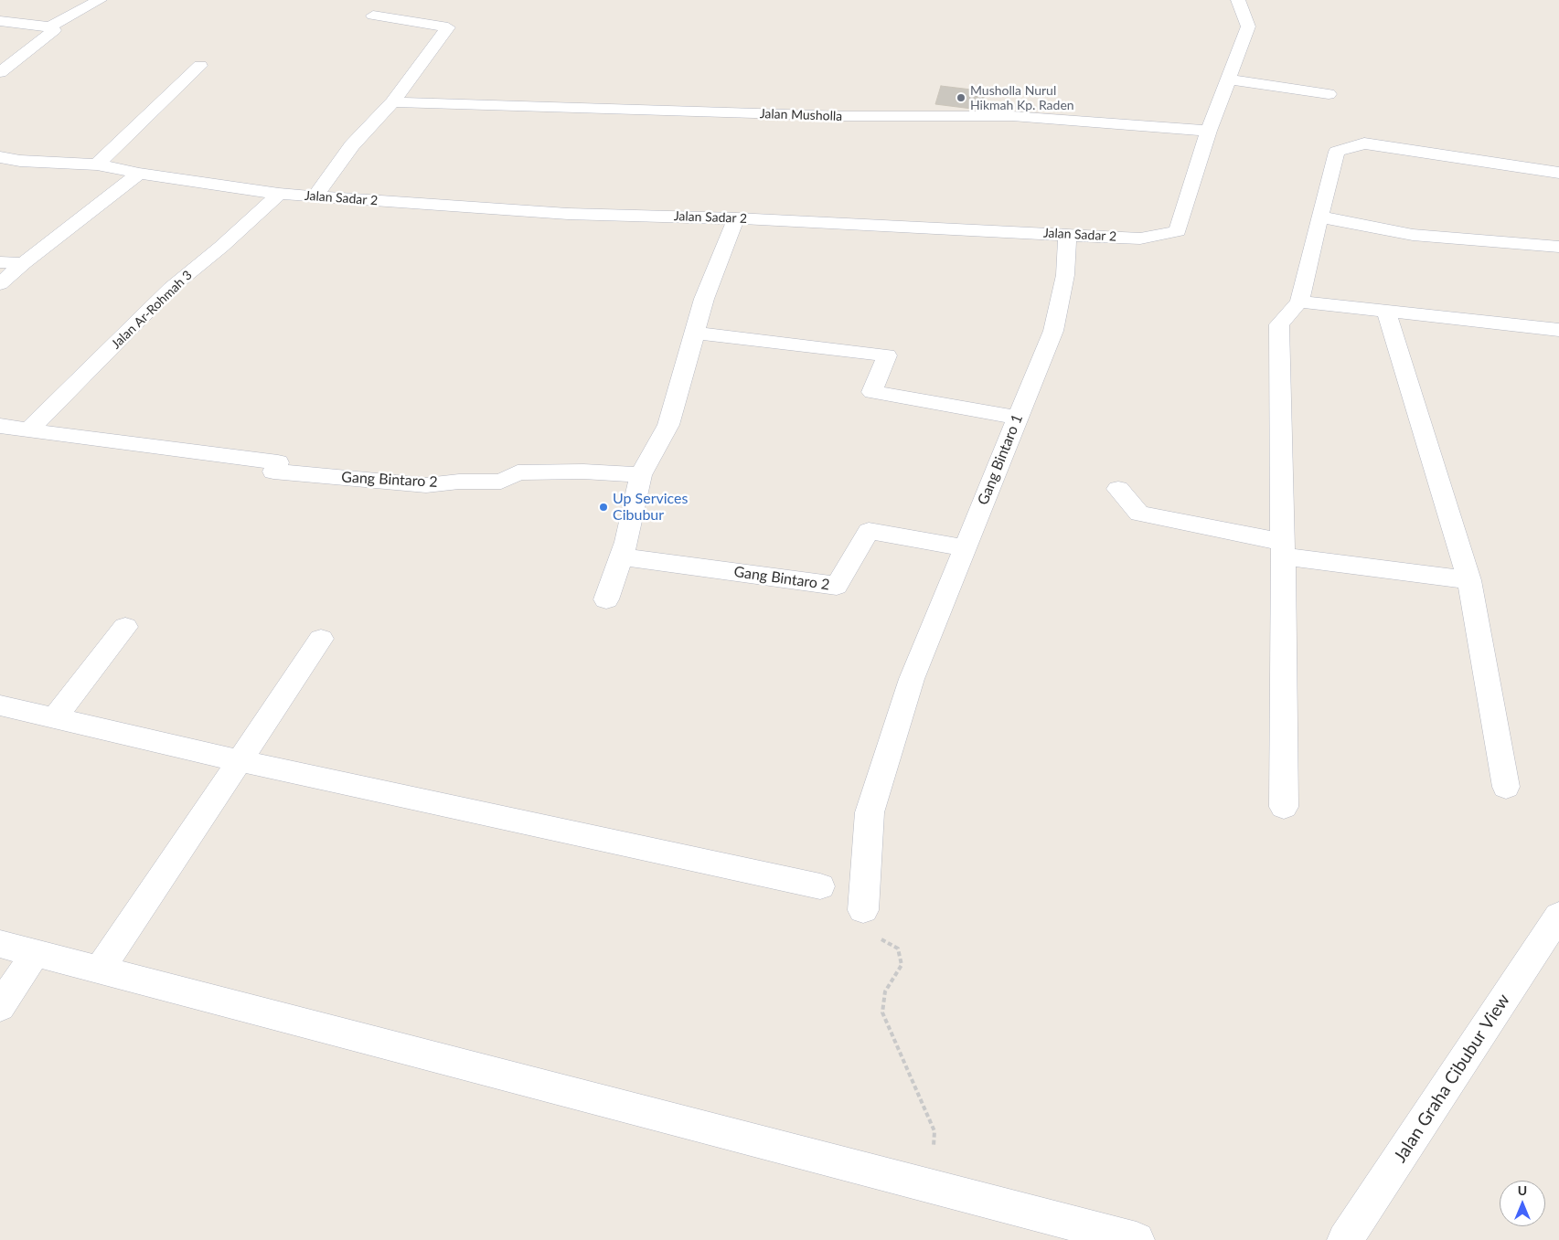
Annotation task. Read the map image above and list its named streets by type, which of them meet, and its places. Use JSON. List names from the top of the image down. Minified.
{"streets":{"street":["Jalan Musholla","Jalan Sadar 2","Jalan Ar-Rohmah 3","Gang Bintaro 1","Gang Bintaro 2","Jalan Graha Cibubur View"]},"crossings":[["Jalan Musholla","Jalan Sadar 2"],["Jalan Sadar 2","Jalan Ar-Rohmah 3"],["Jalan Sadar 2","Gang Bintaro 1"],["Jalan Ar-Rohmah 3","Gang Bintaro 2"],["Gang Bintaro 1","Gang Bintaro 2"]],"places":["Musholla Nurul Hikmah Kp. Raden","Up Services Cibubur"],"north":"top"}
